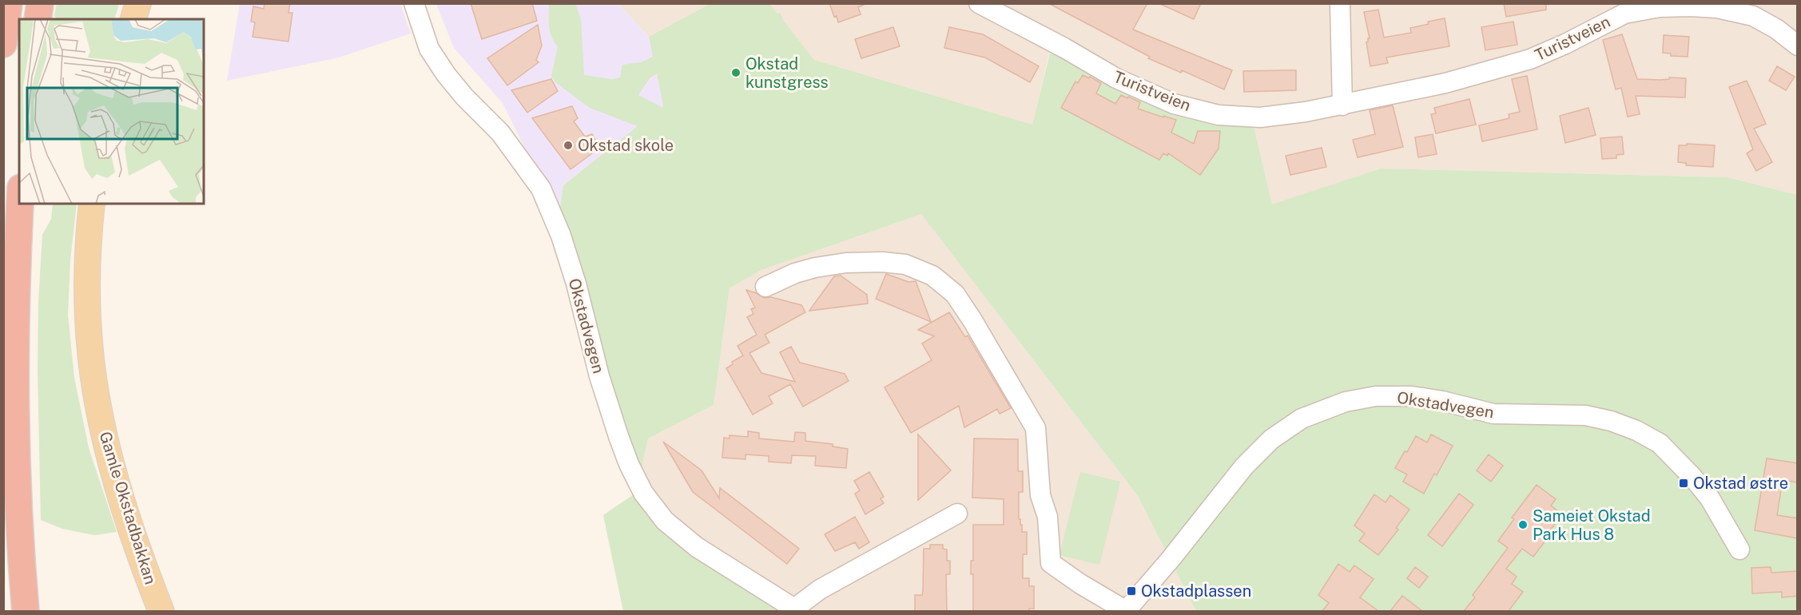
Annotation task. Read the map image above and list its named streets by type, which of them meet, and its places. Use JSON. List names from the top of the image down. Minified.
{"streets":{"main road":["Gamle Okstadbakkan"],"street":["Turistveien","Okstadvegen"]},"places":{"other":["Okstad kunstgress","Okstad skole","Sameiet Okstad Park Hus 8"],"transit":["Okstad østre","Okstadplassen"]}}
